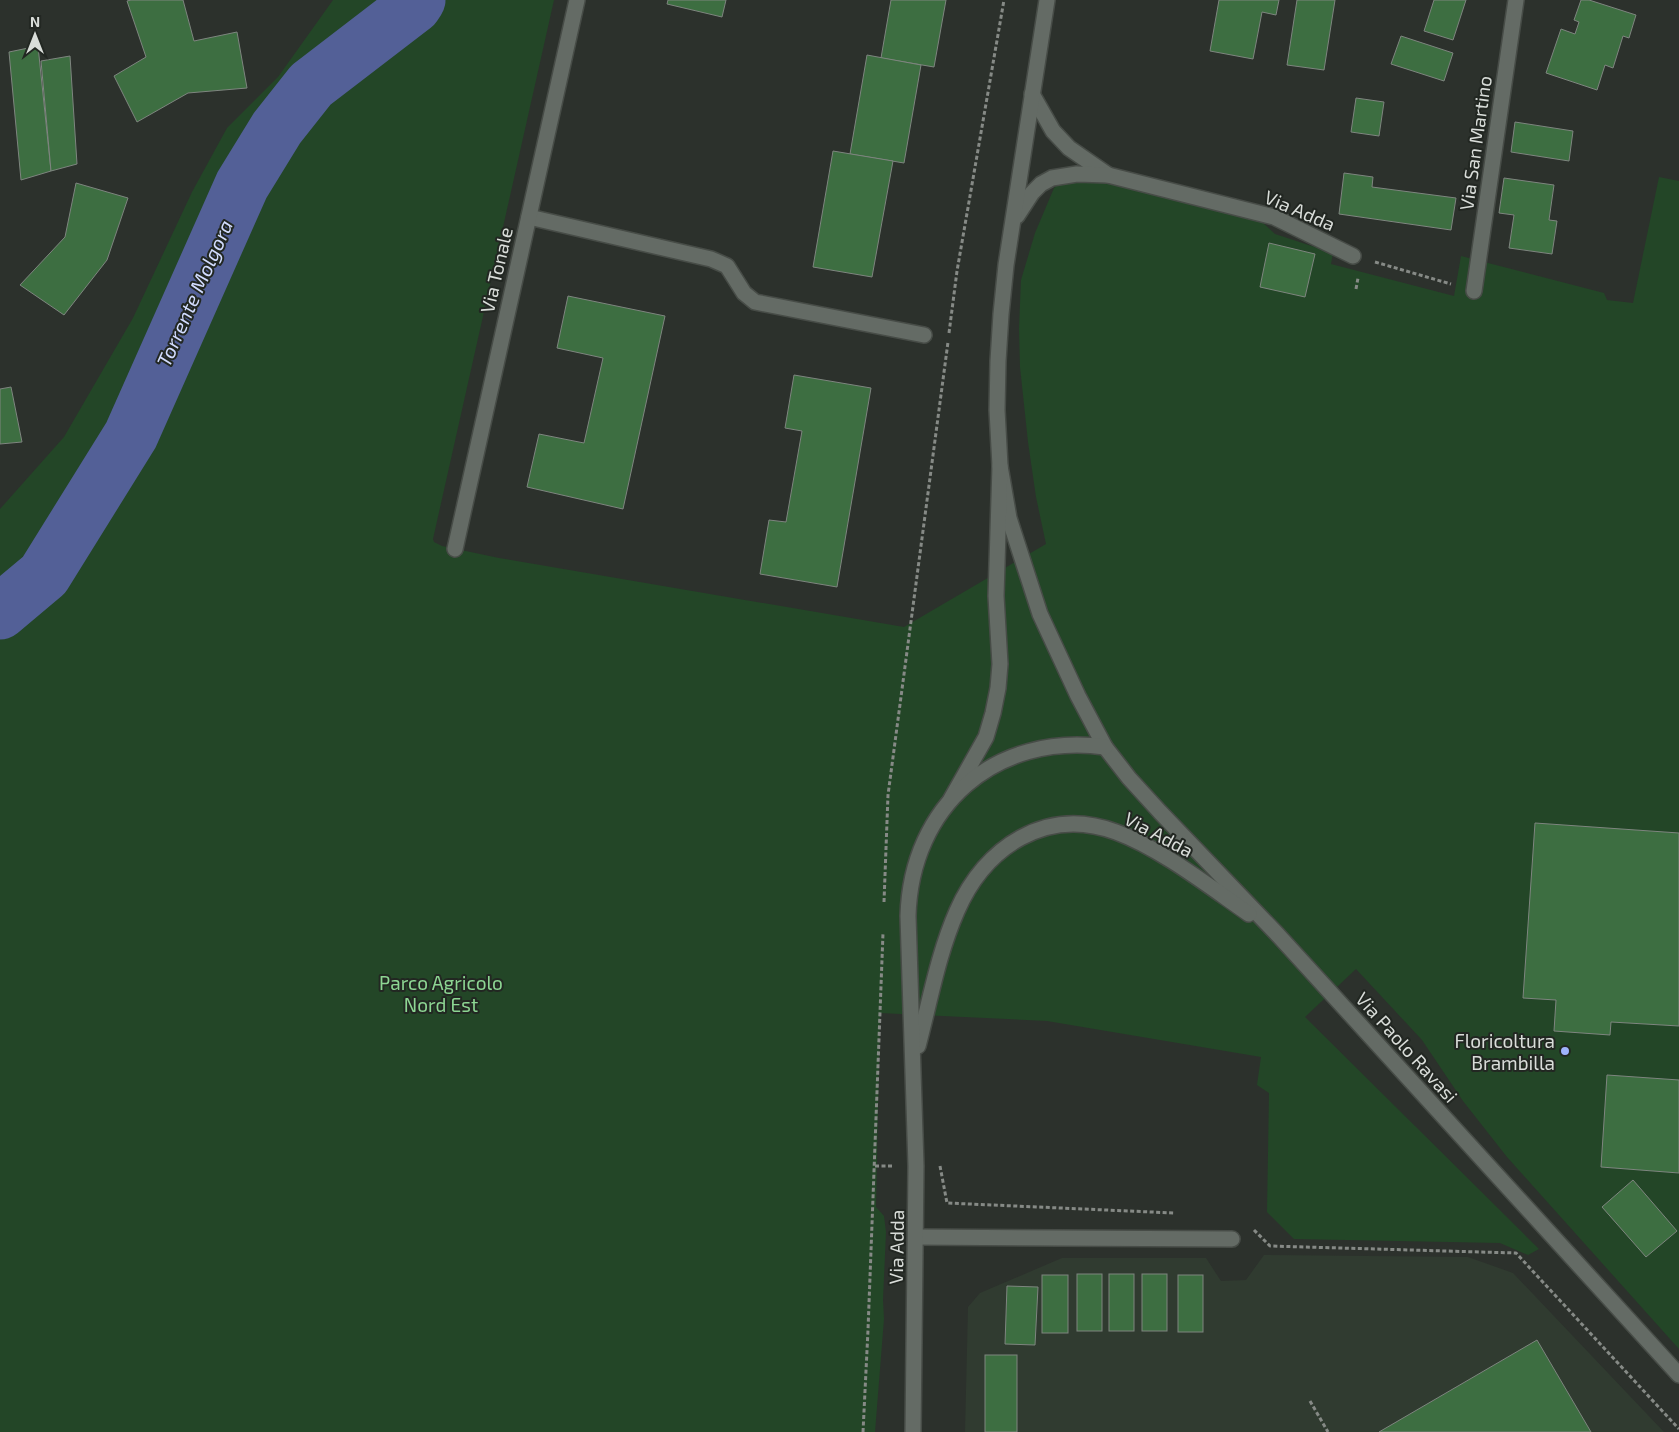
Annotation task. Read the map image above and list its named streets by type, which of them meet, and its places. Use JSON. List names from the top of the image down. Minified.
{"streets":{"street":["Via San Martino","Via Adda","Via Tonale","Via Paolo Ravasi"]},"crossings":[["Via Adda","Via Paolo Ravasi"]],"water":["Torrente Molgora"],"parks":["Parco Agricolo Nord Est"],"places":["Floricoltura Brambilla"],"north":"top"}
